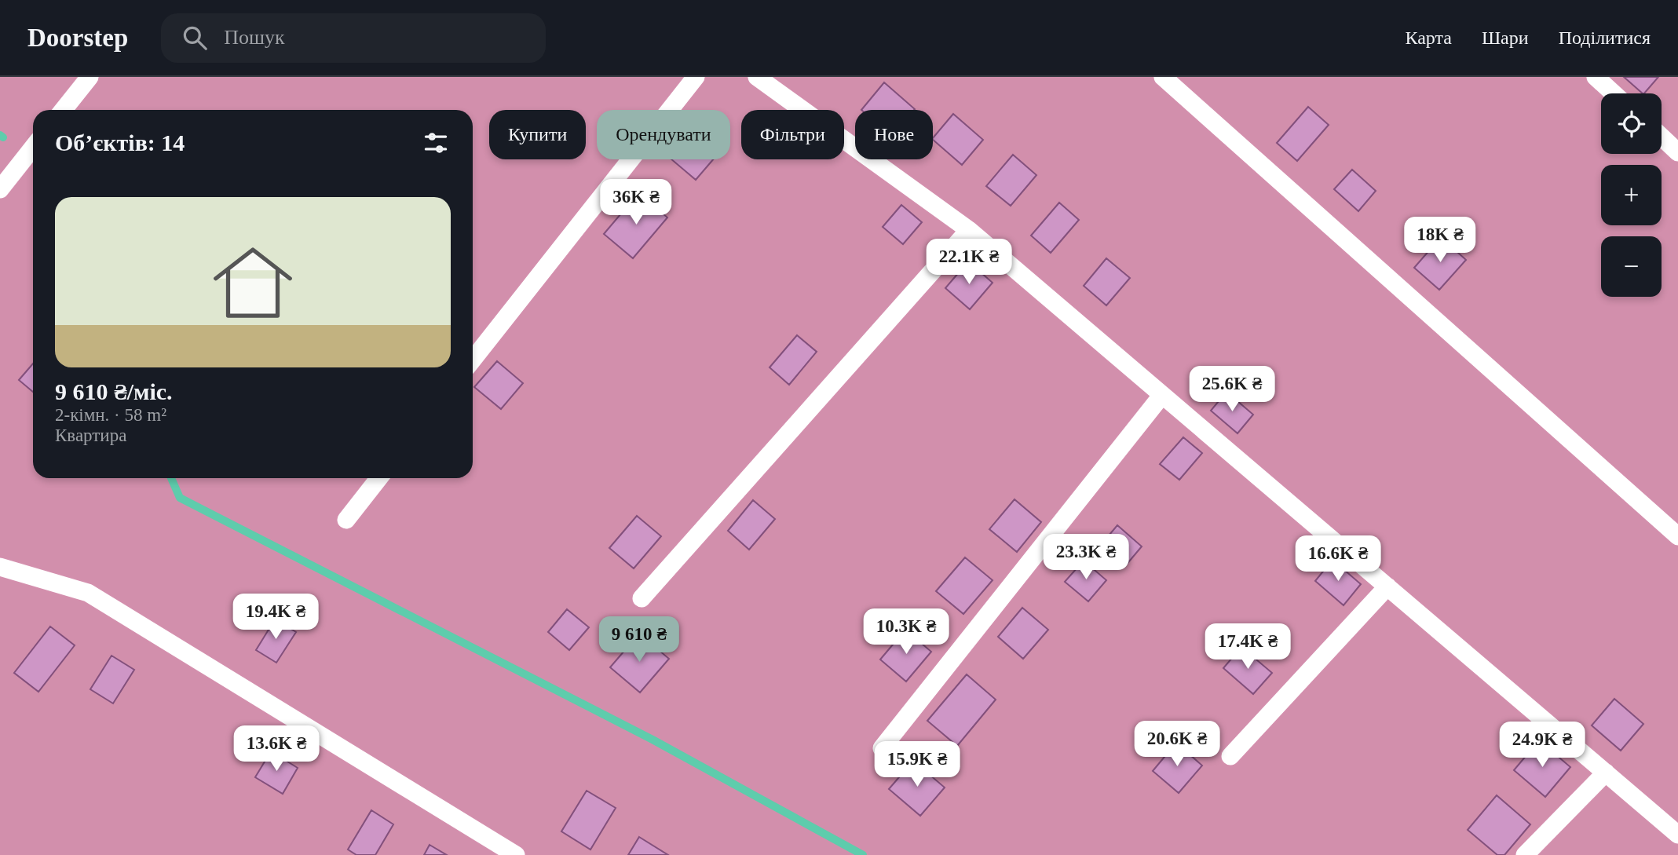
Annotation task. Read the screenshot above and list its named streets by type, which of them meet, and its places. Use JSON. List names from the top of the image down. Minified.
{"page":{"header":"Doorstep","search":"Пошук","nav":["Карта","Шари","Поділитися"],"map_buttons":["+","−"],"chip":["Купити","Орендувати","Фільтри","Нове"],"heading":"Об’єктів: 14","list":[{"name":"9 610 ₴/міс.","note":"2-кімн. · 58 m² · Квартира"}],"price":["36K ₴","18K ₴","22.1K ₴","25.6K ₴","23.3K ₴","16.6K ₴","19.4K ₴","10.3K ₴","9 610 ₴","17.4K ₴","20.6K ₴","24.9K ₴","13.6K ₴","15.9K ₴"]}}
